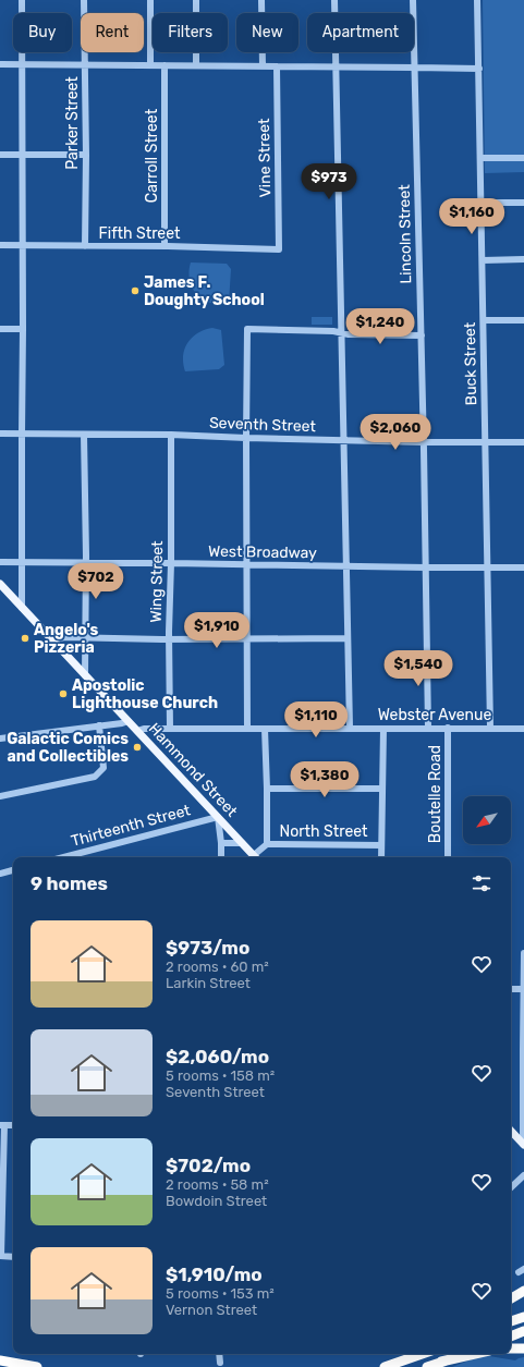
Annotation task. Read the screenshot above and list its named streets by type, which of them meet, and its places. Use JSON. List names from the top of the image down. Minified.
{"streets":{"main road":["Hammond Street"],"street":["Parker Street","Carroll Street","Vine Street","Fifth Street","Lincoln Street","Buck Street","Seventh Street","West Broadway","Wing Street","Webster Avenue","Boutelle Road","Thirteenth Street","North Street"]},"crossings":[["Parker Street","Fifth Street"],["Carroll Street","Fifth Street"],["Vine Street","Fifth Street"],["Lincoln Street","Seventh Street"],["Lincoln Street","West Broadway"],["Lincoln Street","Webster Avenue"],["Buck Street","Seventh Street"],["Buck Street","West Broadway"],["Buck Street","Webster Avenue"],["Seventh Street","Wing Street"],["West Broadway","Wing Street"],["Wing Street","Webster Avenue"],["Webster Avenue","Hammond Street"],["Webster Avenue","Boutelle Road"],["Hammond Street","Thirteenth Street"]],"places":["James F. Doughty School","Angelo's Pizzeria","Apostolic Lighthouse Church","Galactic Comics and Collectibles"],"north":"bottom left","page":{"chip":["Buy","Rent","Filters","New","Apartment"],"price":["$973","$1,160","$1,240","$2,060","$702","$1,910","$1,540","$1,110","$1,380"],"heading":"9 homes","list":[{"name":"$973/mo","note":"2 rooms · 60 m² · Larkin Street"},{"name":"$2,060/mo","note":"5 rooms · 158 m² · Seventh Street"},{"name":"$702/mo","note":"2 rooms · 58 m² · Bowdoin Street"},{"name":"$1,910/mo","note":"5 rooms · 153 m² · Vernon Street"}]}}
